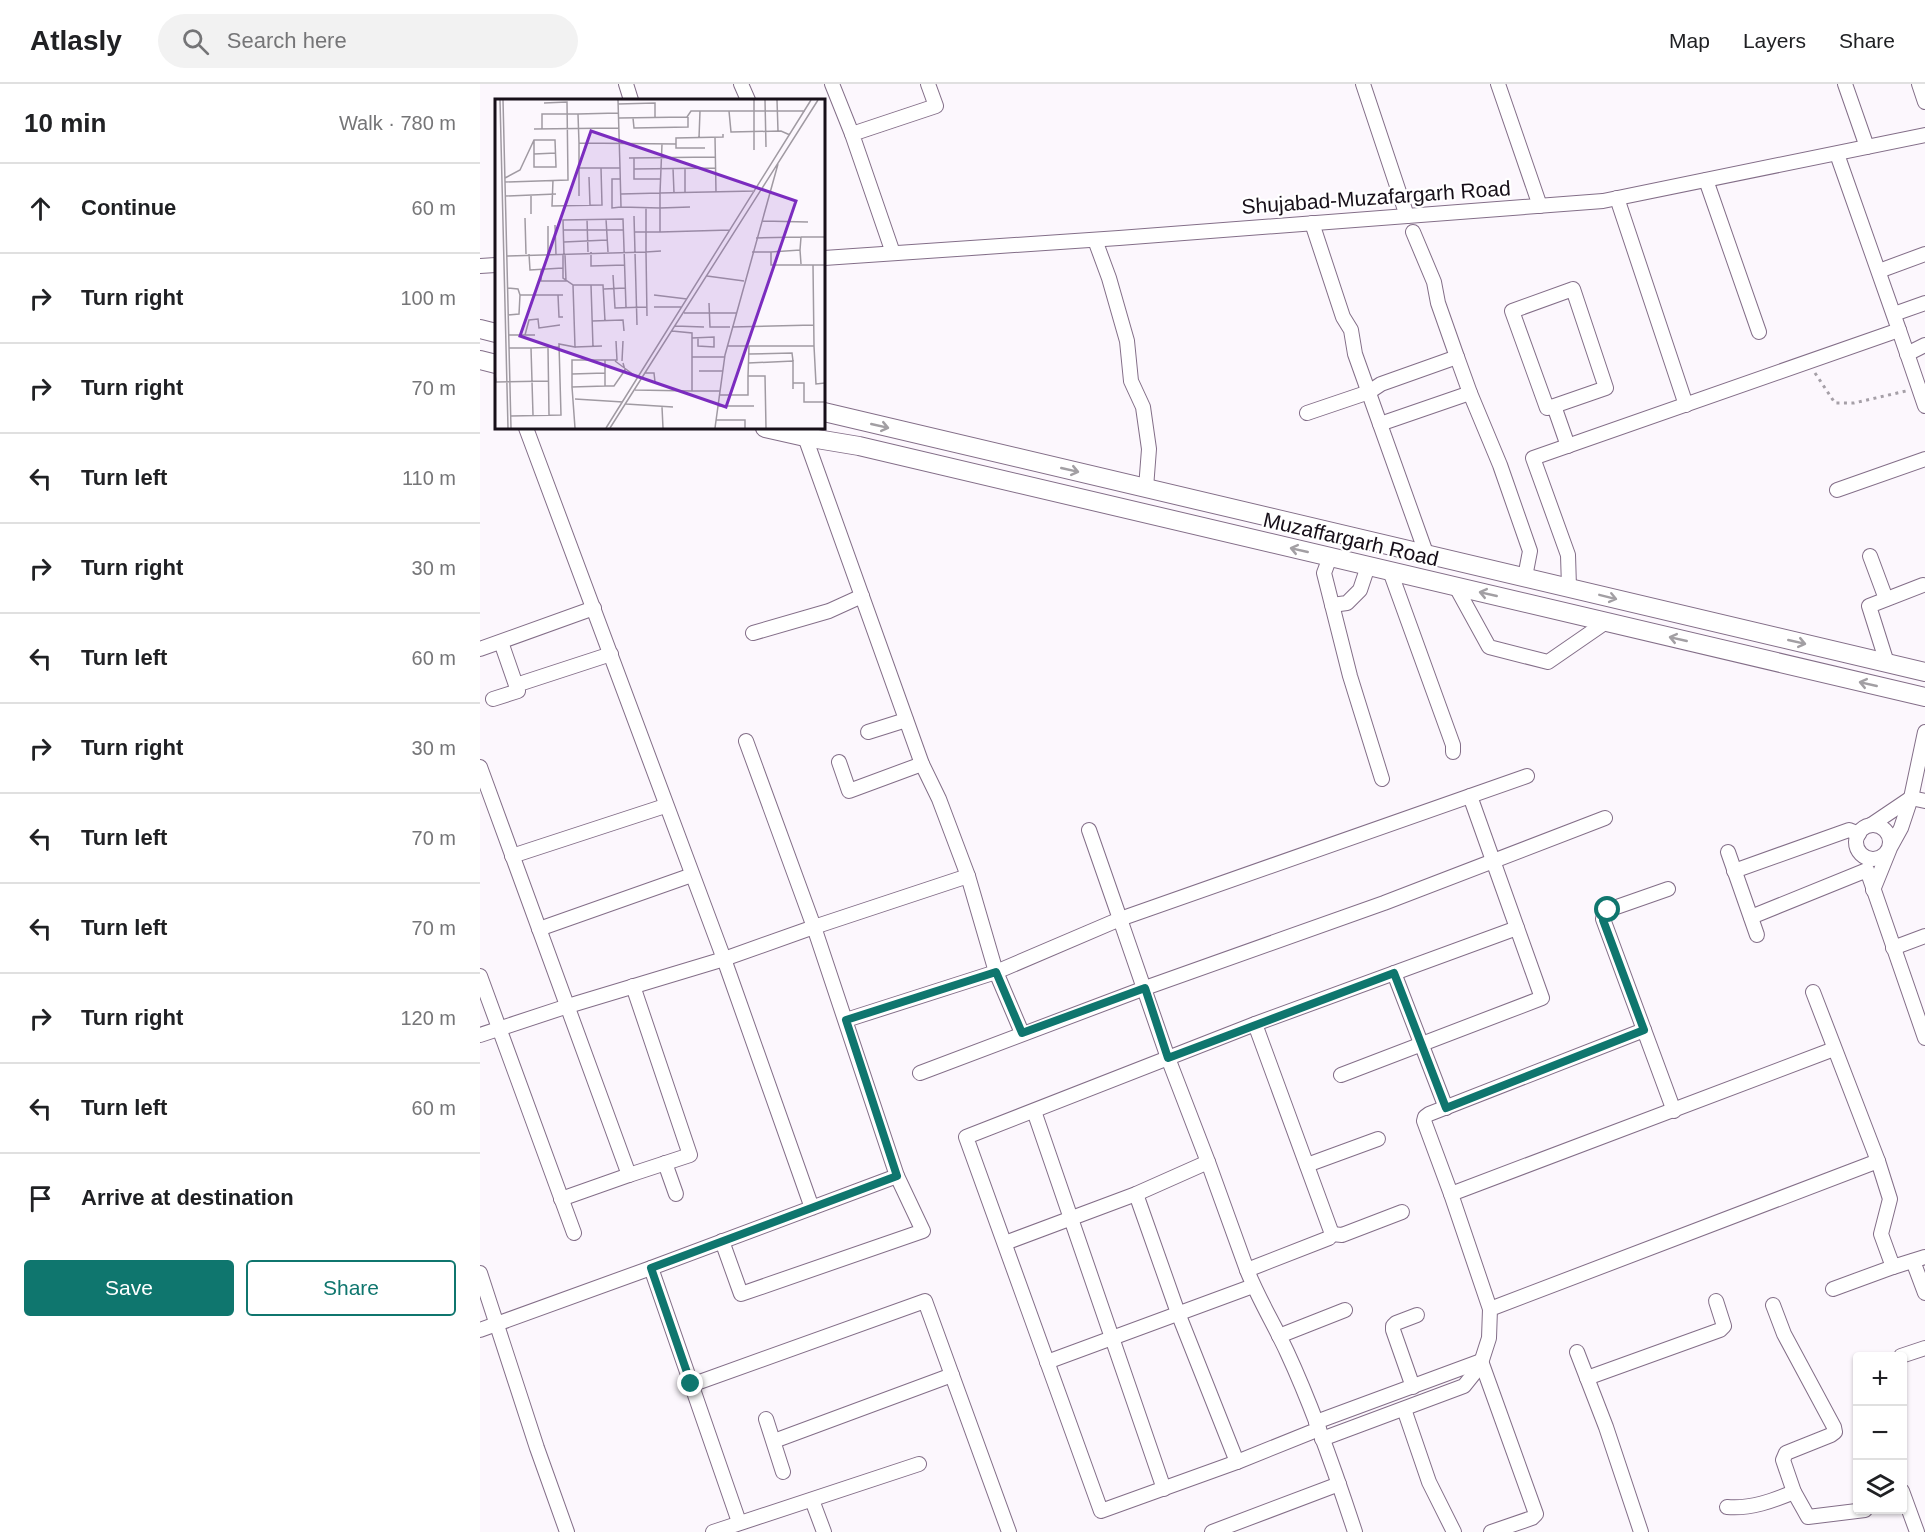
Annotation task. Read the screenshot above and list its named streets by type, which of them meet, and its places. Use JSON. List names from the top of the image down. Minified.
{"streets":{"main road":["Muzaffargarh Road"],"street":["Shujabad-Muzafargarh Road"]},"page":{"header":"Atlasly","search":"Search here","nav":["Map","Layers","Share"],"heading":["10 min","Walk · 780 m"],"list":[["Continue","60 m"],["Turn right","100 m"],["Turn right","70 m"],["Turn left","110 m"],["Turn right","30 m"],["Turn left","60 m"],["Turn right","30 m"],["Turn left","70 m"],["Turn left","70 m"],["Turn right","120 m"],["Turn left","60 m"],"Arrive at destination"],"buttons":["Save","Share"],"map_buttons":["+","−"]}}
